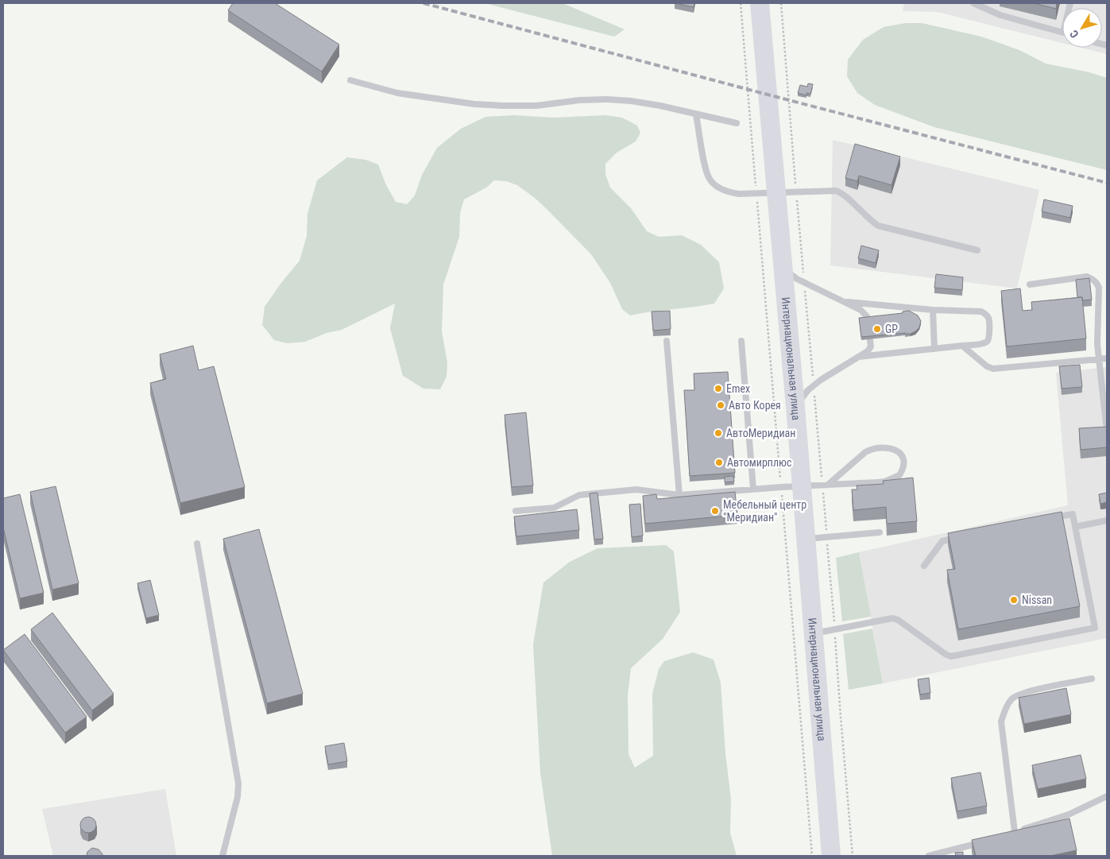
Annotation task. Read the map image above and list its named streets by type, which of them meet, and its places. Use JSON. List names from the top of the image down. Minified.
{"streets":{"main road":["Интернациональная улица"]},"places":["GP","Emex","Авто Корея","АвтоМеридиан","Автомирплюс","Мебельный центр \"Меридиан\"","Nissan"],"north":"bottom left"}
